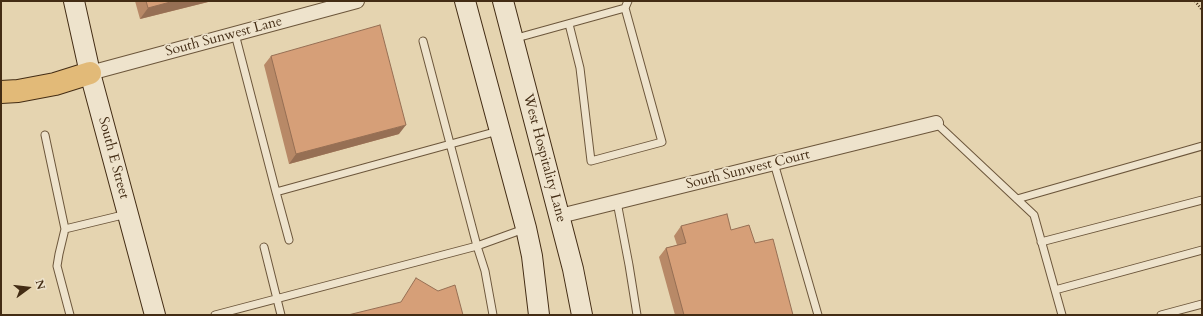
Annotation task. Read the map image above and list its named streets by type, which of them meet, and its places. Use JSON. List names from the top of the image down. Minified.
{"streets":{"main road":["South E Street","West Hospitality Lane"],"street":["South Sunwest Lane","South Sunwest Court"]},"crossings":[["South Sunwest Lane","South E Street"],["West Hospitality Lane","South Sunwest Court"]],"north":"right"}
